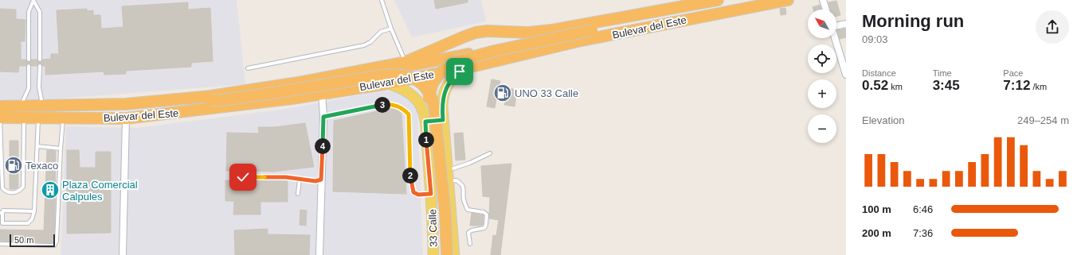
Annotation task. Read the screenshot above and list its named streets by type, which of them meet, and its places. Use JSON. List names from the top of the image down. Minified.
{"streets":{"highway":["Bulevar del Este"],"main road":["33 Calle"]},"crossings":[["Bulevar del Este","33 Calle"]],"places":{"fuel station":["UNO 33 Calle","Texaco"],"building":["Plaza Comercial Calpules"]},"scale_bar":"50 m","north":"top left","page":{"heading":["Morning run","09:03"],"map_buttons":["+","−"],"stats":[["Distance","0.52 km"],["Time","3:45"],["Pace","7:12 /km"]],"pins":["3","1","4","2"],"chart":["Elevation","249–254 m"],"list":[{"name":"100 m","note":"6:46"},{"name":"200 m","note":"7:36"}],"scale":"50 m"}}
